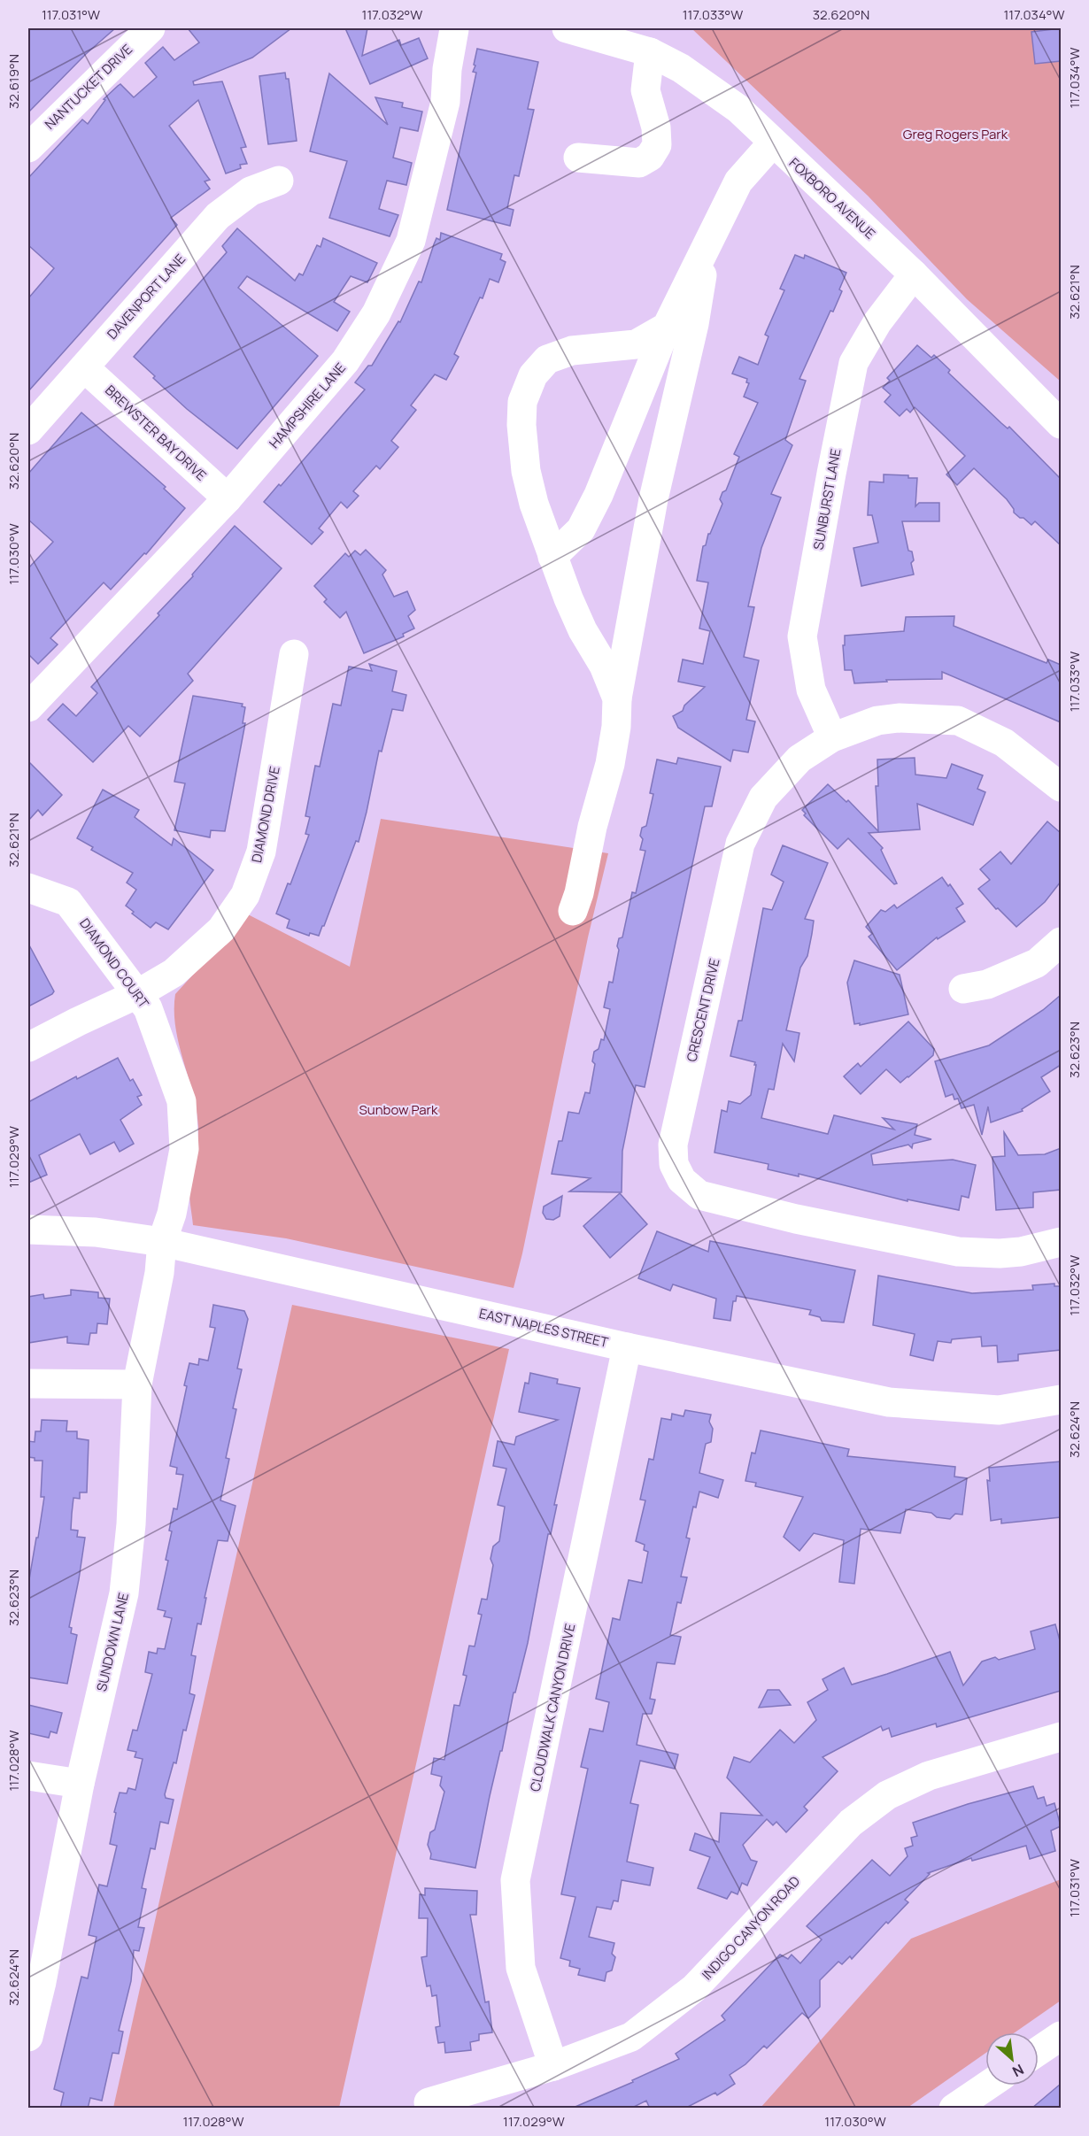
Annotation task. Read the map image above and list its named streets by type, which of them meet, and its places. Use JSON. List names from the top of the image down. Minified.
{"streets":{"street":["NANTUCKET DRIVE","FOXBORO AVENUE","DAVENPORT LANE","HAMPSHIRE LANE","BREWSTER BAY DRIVE","SUNBURST LANE","DIAMOND DRIVE","DIAMOND COURT","CRESCENT DRIVE","EAST NAPLES STREET","SUNDOWN LANE","CLOUDWALK CANYON DRIVE","INDIGO CANYON ROAD"]},"crossings":[["FOXBORO AVENUE","SUNBURST LANE"],["DAVENPORT LANE","BREWSTER BAY DRIVE"],["HAMPSHIRE LANE","BREWSTER BAY DRIVE"],["SUNBURST LANE","CRESCENT DRIVE"],["DIAMOND DRIVE","DIAMOND COURT"],["DIAMOND COURT","EAST NAPLES STREET"],["DIAMOND COURT","SUNDOWN LANE"],["EAST NAPLES STREET","SUNDOWN LANE"],["EAST NAPLES STREET","CLOUDWALK CANYON DRIVE"],["CLOUDWALK CANYON DRIVE","INDIGO CANYON ROAD"]],"parks":["Greg Rogers Park","Sunbow Park"],"north":"bottom right","coordinates":["117.031°W","117.032°W","117.033°W","32.620°N","117.034°W","32.619°N","32.621°N","117.030°W","32.623°N","117.029°W","32.624°N","117.028°W"]}
